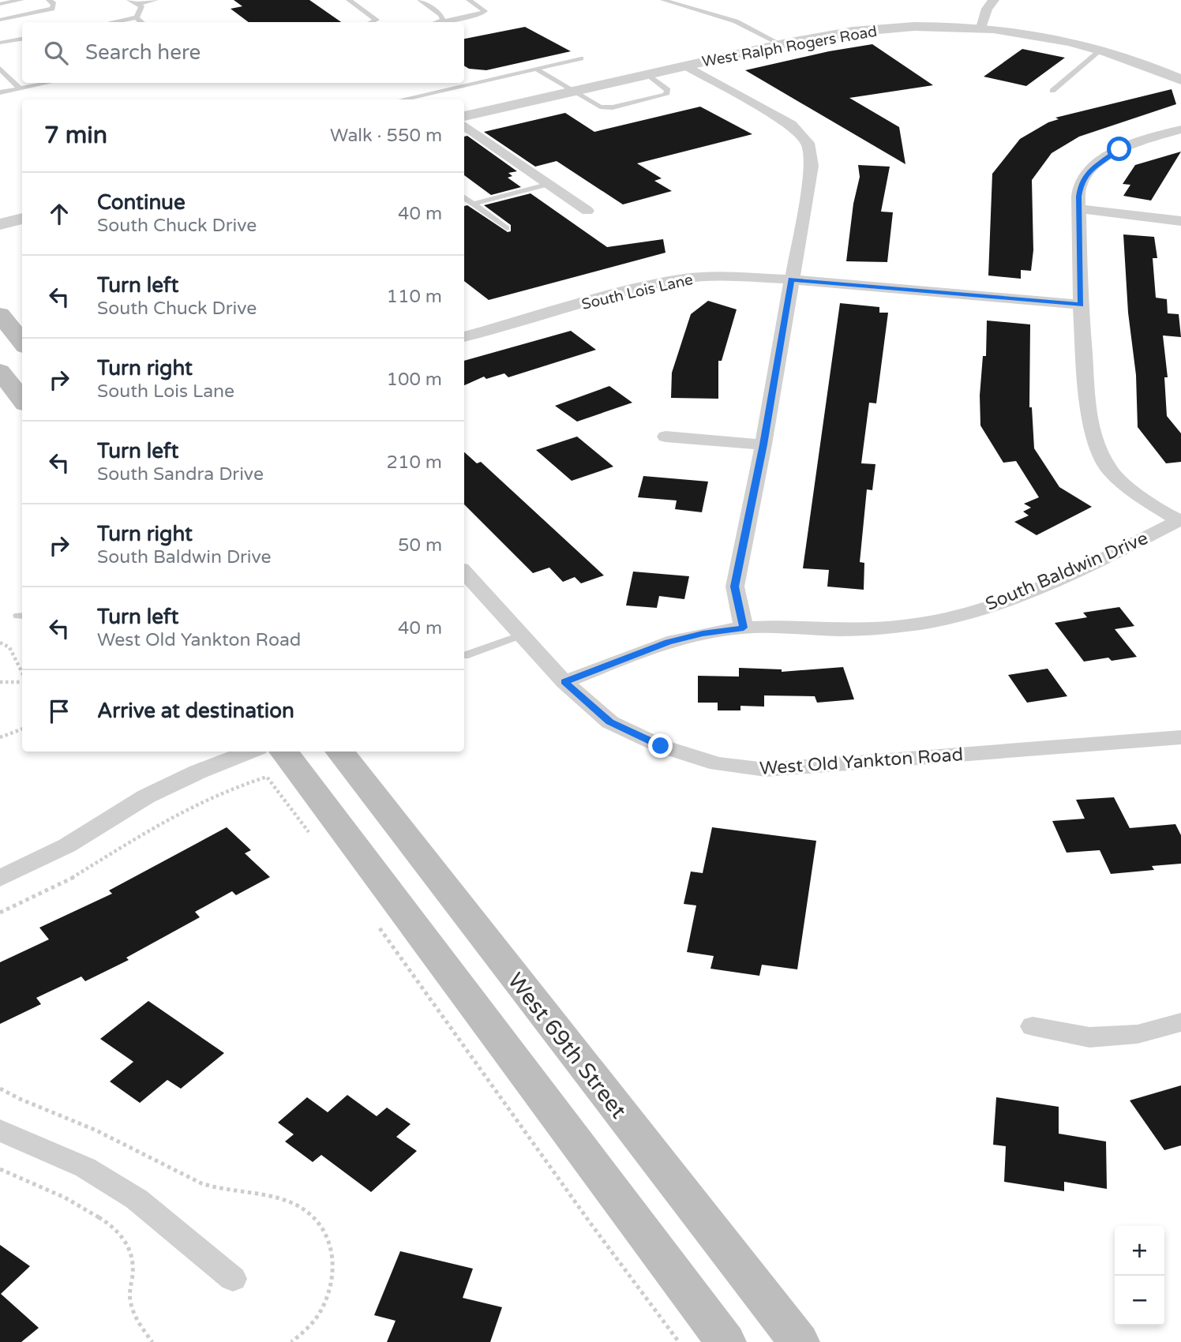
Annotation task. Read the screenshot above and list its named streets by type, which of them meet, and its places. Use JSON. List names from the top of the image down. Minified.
{"streets":{"main road":["West 69th Street"],"street":["West Ralph Rogers Road","South Lois Lane","South Baldwin Drive","West Old Yankton Road"]},"crossings":[["South Baldwin Drive","West Old Yankton Road"]],"page":{"search":"Search here","heading":["7 min","Walk · 550 m"],"list":[["Continue","South Chuck Drive","40 m"],["Turn left","South Chuck Drive","110 m"],["Turn right","South Lois Lane","100 m"],["Turn left","South Sandra Drive","210 m"],["Turn right","South Baldwin Drive","50 m"],["Turn left","West Old Yankton Road","40 m"],"Arrive at destination"],"map_buttons":["+","−"]}}
